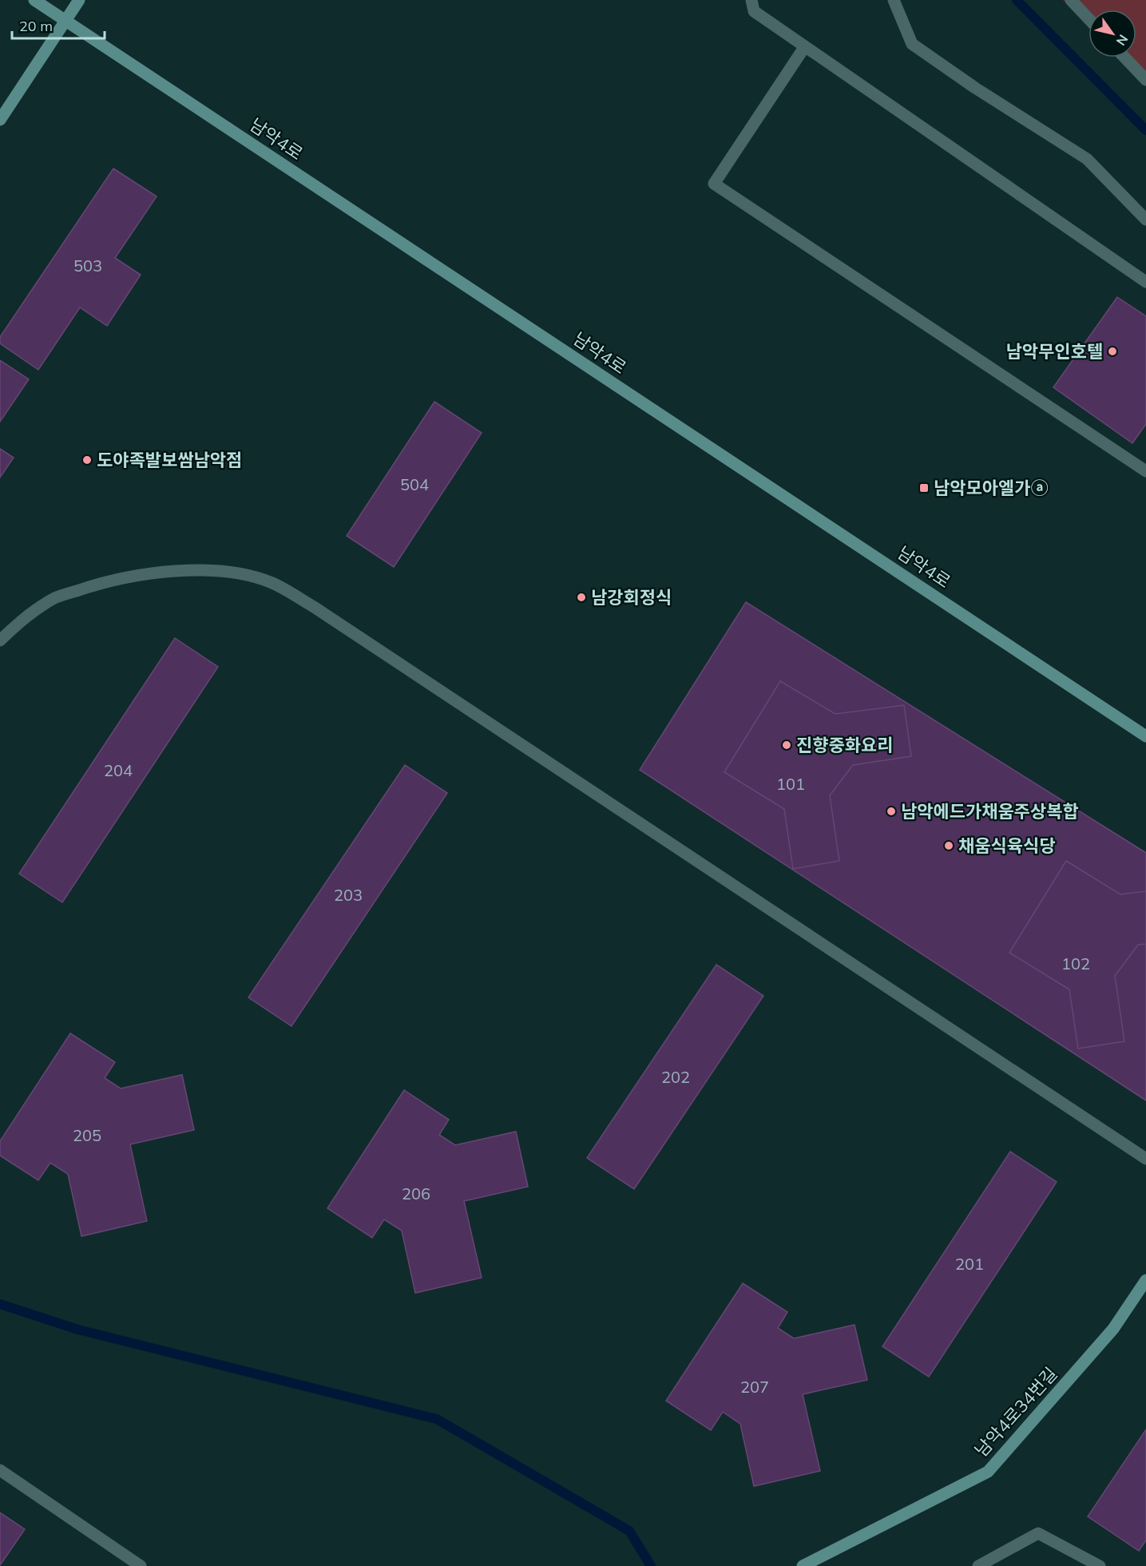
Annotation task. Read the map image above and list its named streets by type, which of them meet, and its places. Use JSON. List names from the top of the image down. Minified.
{"streets":{"street":["남악4로","남악4로34번길"]},"places":{"other":["남악무인호텔","도야족발보쌈남악점","남강회정식","진향중화요리","남악에드가채움주상복합","채움식육식당"],"transit":["남악모아엘가ⓐ"]},"house_numbers":["503","504","204","101","203","102","202","205","206","201","207"],"scale_bar":"20 m","north":"bottom right"}
